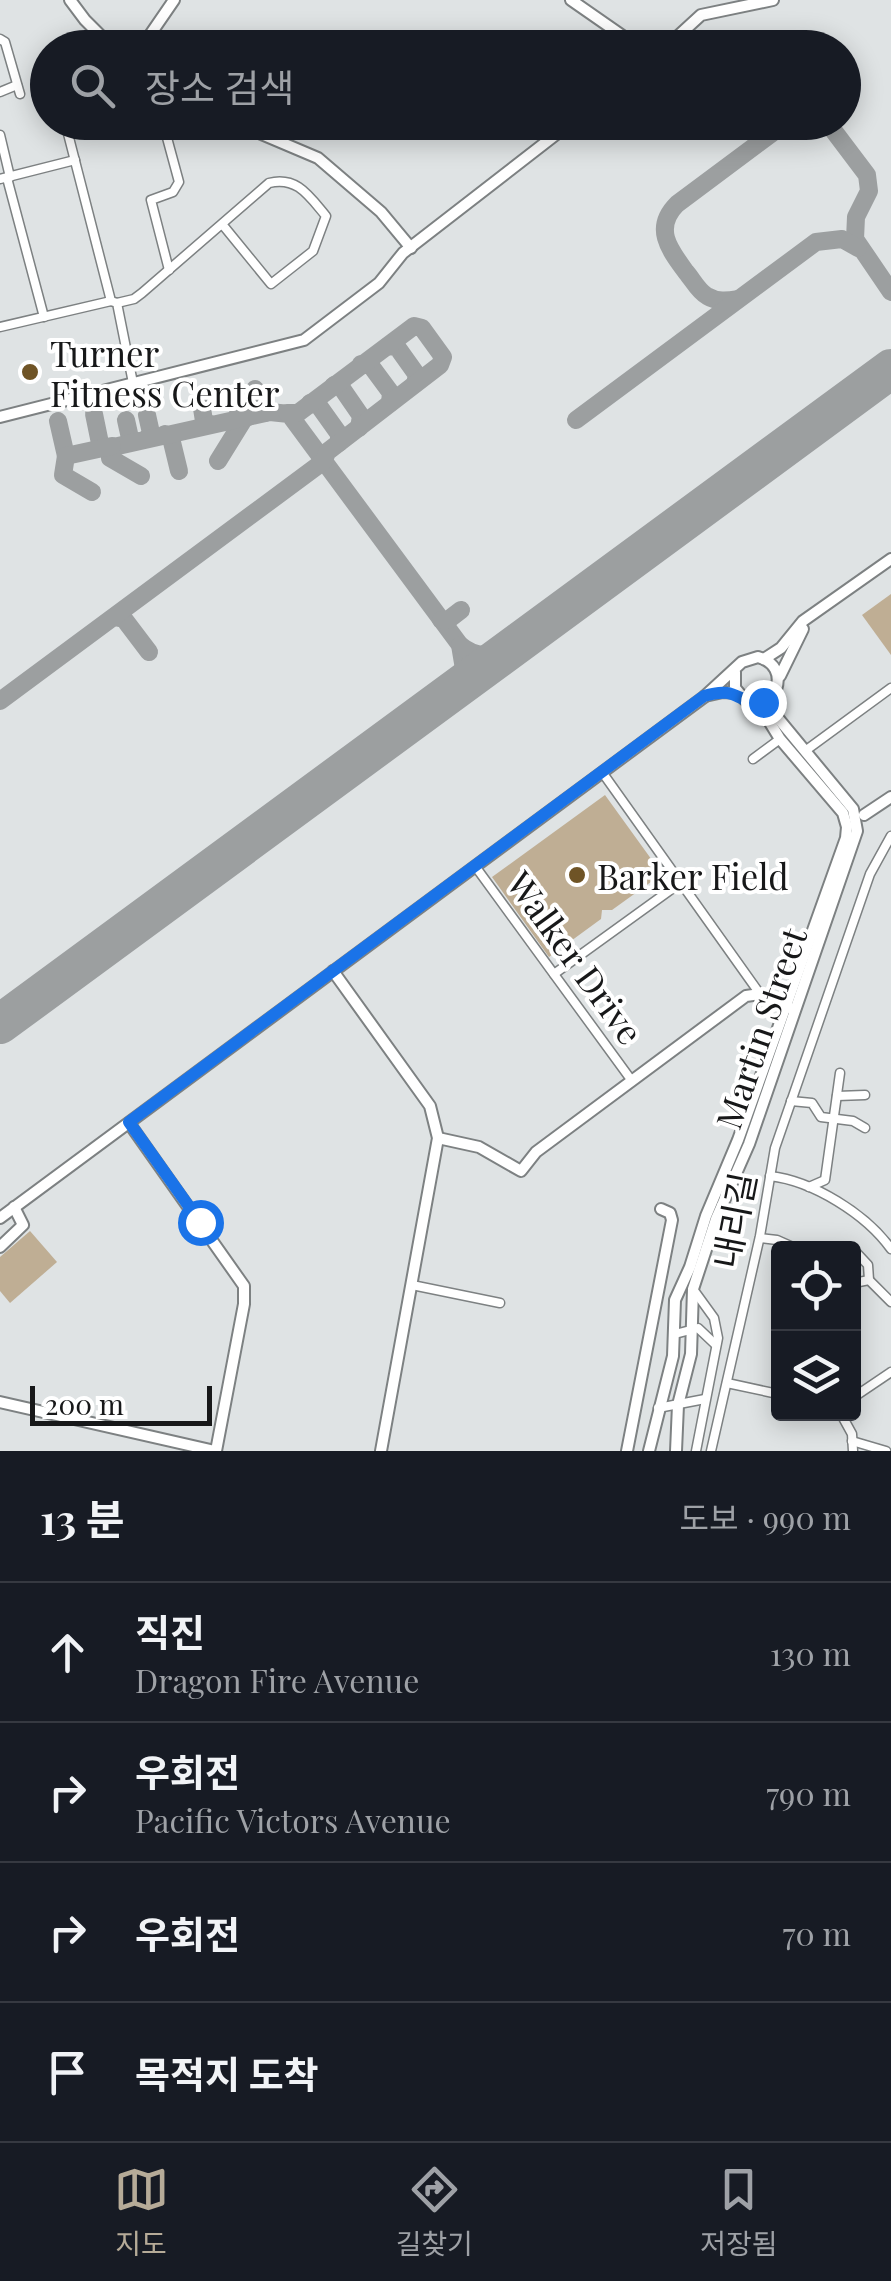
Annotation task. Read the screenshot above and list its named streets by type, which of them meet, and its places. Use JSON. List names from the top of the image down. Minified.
{"streets":{"main road":["Martin Street"],"street":["Walker Drive","내리길"]},"places":["Turner Fitness Center","Barker Field"],"scale_bar":"200 m","page":{"search":"장소 검색","scale":"200 m","heading":["13 분","도보 · 990 m"],"list":[["직진","Dragon Fire Avenue","130 m"],["우회전","Pacific Victors Avenue","790 m"],["우회전","70 m"],"목적지 도착"],"nav":["지도","길찾기","저장됨"]}}
